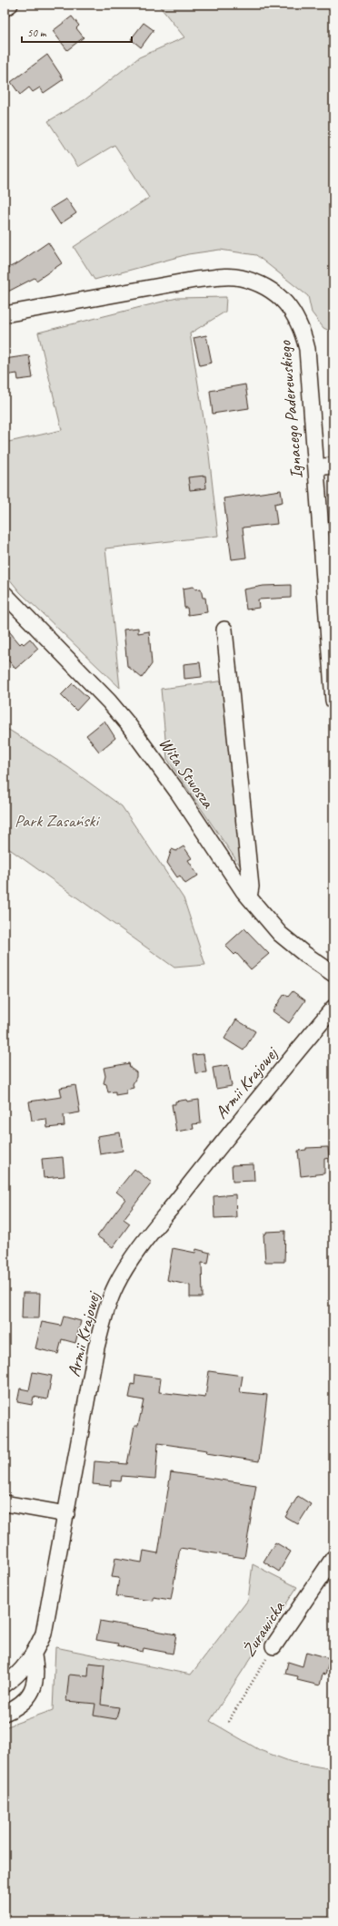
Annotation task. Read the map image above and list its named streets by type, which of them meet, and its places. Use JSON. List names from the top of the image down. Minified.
{"streets":{"street":["Ignacego Paderewskiego","Wita Stwosza","Armii Krajowej","Żurawicka"]},"parks":["Park Zasański"],"scale_bar":"50 m"}
